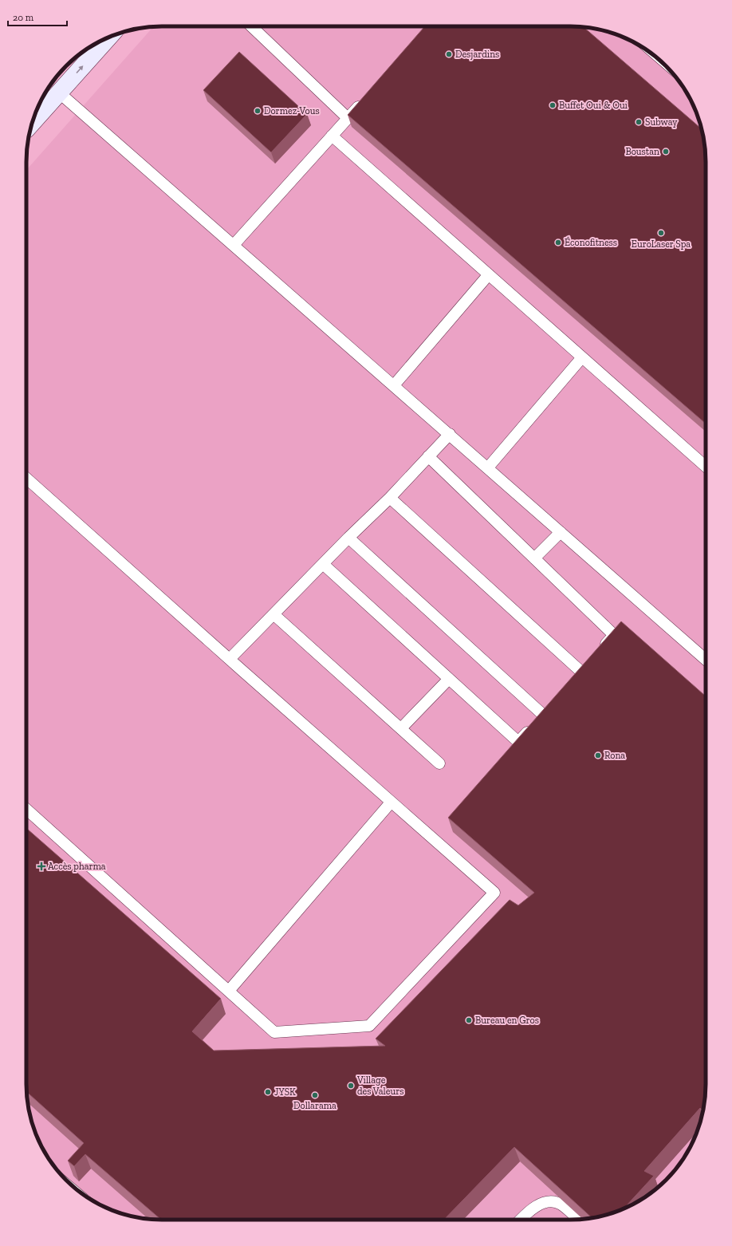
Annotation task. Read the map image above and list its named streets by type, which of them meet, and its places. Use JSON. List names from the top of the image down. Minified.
{"places":{"other":["Desjardins","Buffet Oui & Oui","Dormez-Vous","Subway","Boustan","EuroLaser Spa","Éconofitness","Rona","Bureau en Gros","Village des Valeurs","JYSK","Dollarama"],"health":["Accès pharma"]},"scale_bar":"20 m"}
